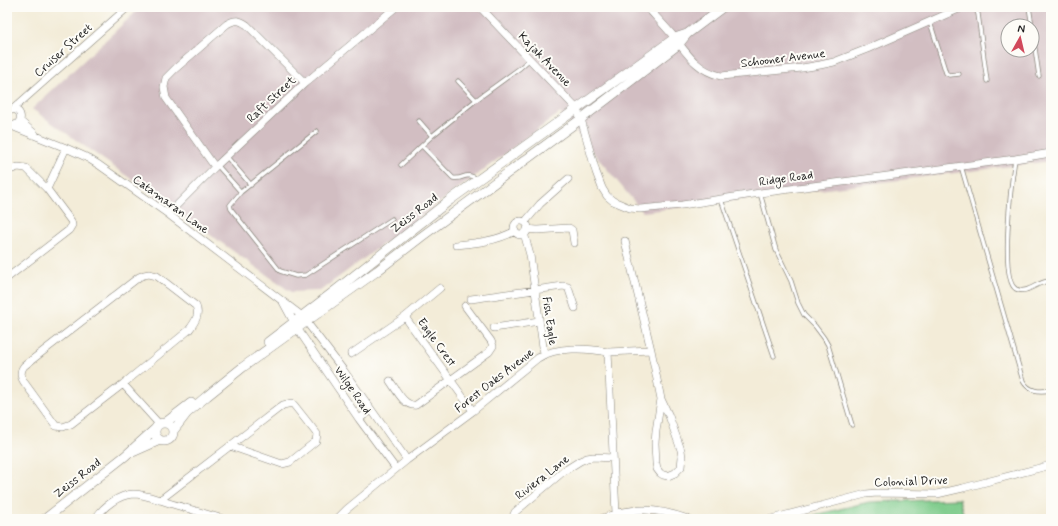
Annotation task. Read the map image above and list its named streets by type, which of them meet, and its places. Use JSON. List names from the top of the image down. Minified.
{"streets":{"street":["Cruiser Street","Schooner Avenue","Kajak Avenue","Raft Street","Ridge Road","Catamaran Lane","Zeiss Road","Fish Eagle","Eagle Crest","Forest Oaks Avenue","Wilge Road","Riviera Lane","Colonial Drive"]},"crossings":[["Cruiser Street","Catamaran Lane"],["Schooner Avenue","Zeiss Road"],["Kajak Avenue","Ridge Road"],["Kajak Avenue","Zeiss Road"],["Raft Street","Catamaran Lane"],["Ridge Road","Zeiss Road"],["Catamaran Lane","Zeiss Road"],["Catamaran Lane","Wilge Road"],["Zeiss Road","Wilge Road"],["Fish Eagle","Forest Oaks Avenue"],["Eagle Crest","Forest Oaks Avenue"],["Forest Oaks Avenue","Wilge Road"]],"north":"top"}
